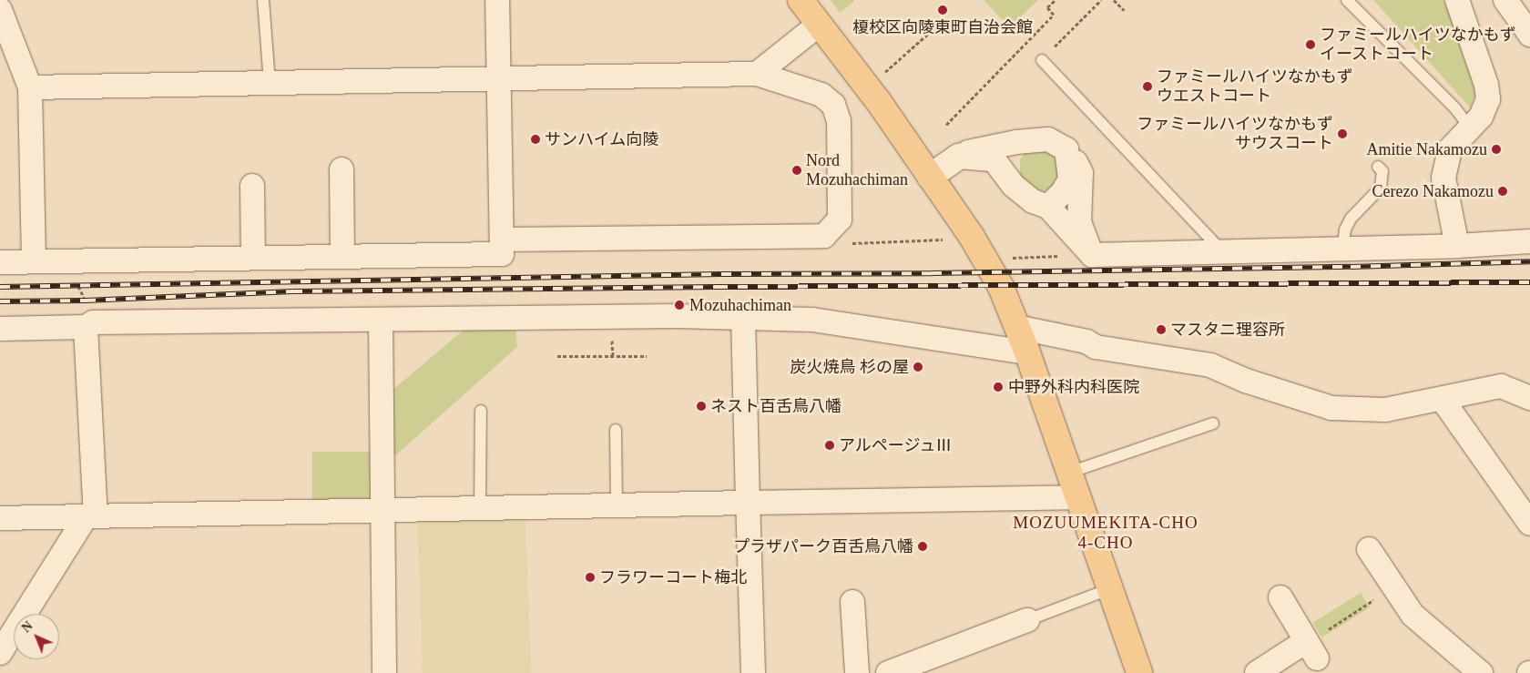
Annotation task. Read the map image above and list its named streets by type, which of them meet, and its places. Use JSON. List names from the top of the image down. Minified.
{"districts":["MOZUUMEKITA-CHO 4-CHO"],"places":["榎校区向陵東町自治会館","ファミールハイツなかもず イーストコート","ファミールハイツなかもず ウエストコート","ファミールハイツなかもず サウスコート","サンハイム向陵","Amitie Nakamozu","Nord Mozuhachiman","Cerezo Nakamozu","Mozuhachiman","マスタニ理容所","炭火焼鳥 杉の屋","中野外科内科医院","ネスト百舌鳥八幡","アルページュⅢ","プラザパーク百舌鳥八幡","フラワーコート梅北"],"north":"top left"}
